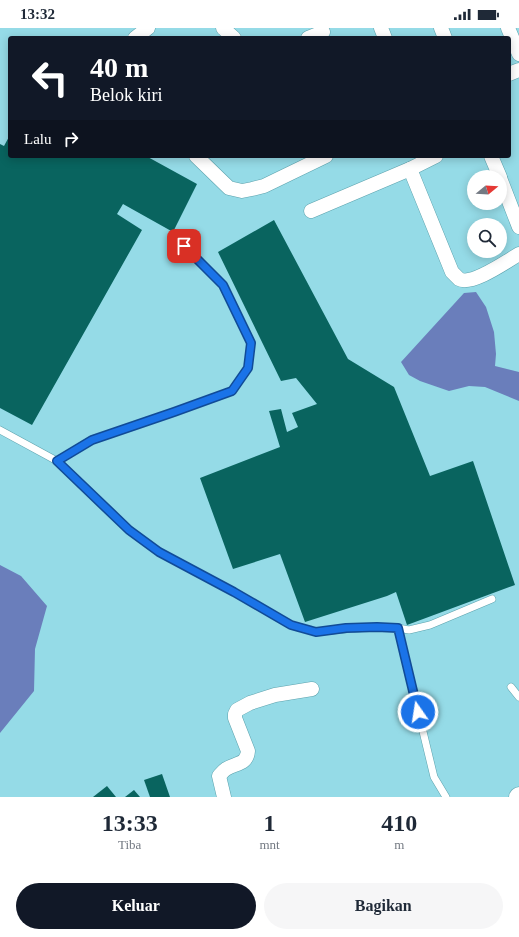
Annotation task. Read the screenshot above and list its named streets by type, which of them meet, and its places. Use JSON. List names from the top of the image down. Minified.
{"north":"right","page":{"status":"13:32","turn":["40 m","Belok kiri"],"then":"Lalu","eta":["13:33","Tiba","1","mnt","410","m"],"buttons":["Keluar","Bagikan"]}}
